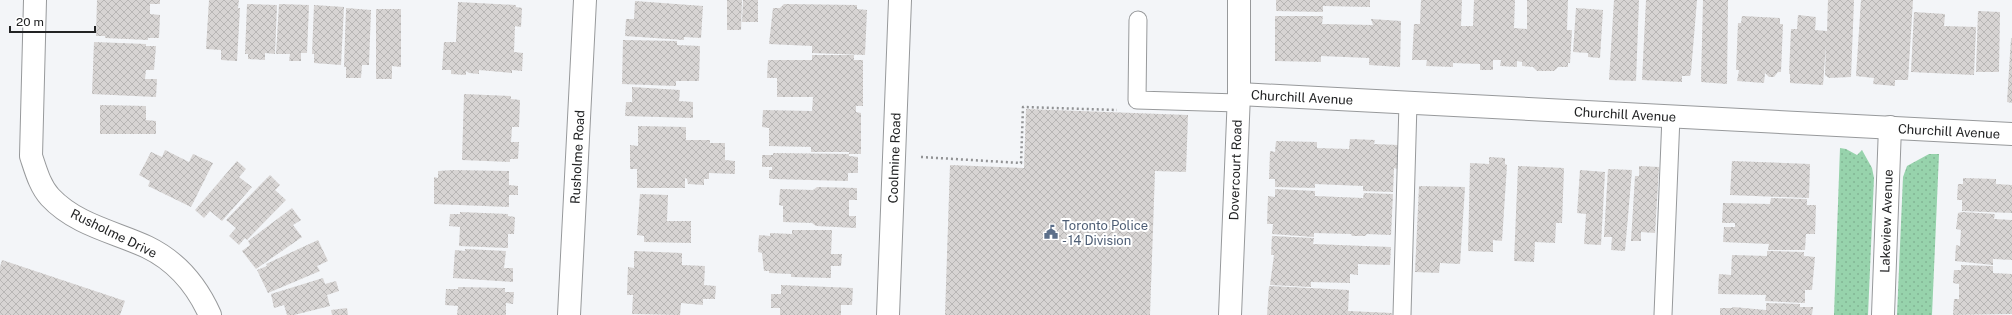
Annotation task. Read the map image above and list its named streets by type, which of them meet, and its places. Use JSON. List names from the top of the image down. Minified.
{"streets":{"street":["Churchill Avenue","Rusholme Road","Coolmine Road","Dovercourt Road","Lakeview Avenue","Rusholme Drive"]},"crossings":[["Churchill Avenue","Dovercourt Road"],["Churchill Avenue","Lakeview Avenue"]],"places":{"public building":["Toronto Police - 14 Division"]},"scale_bar":"20 m"}
